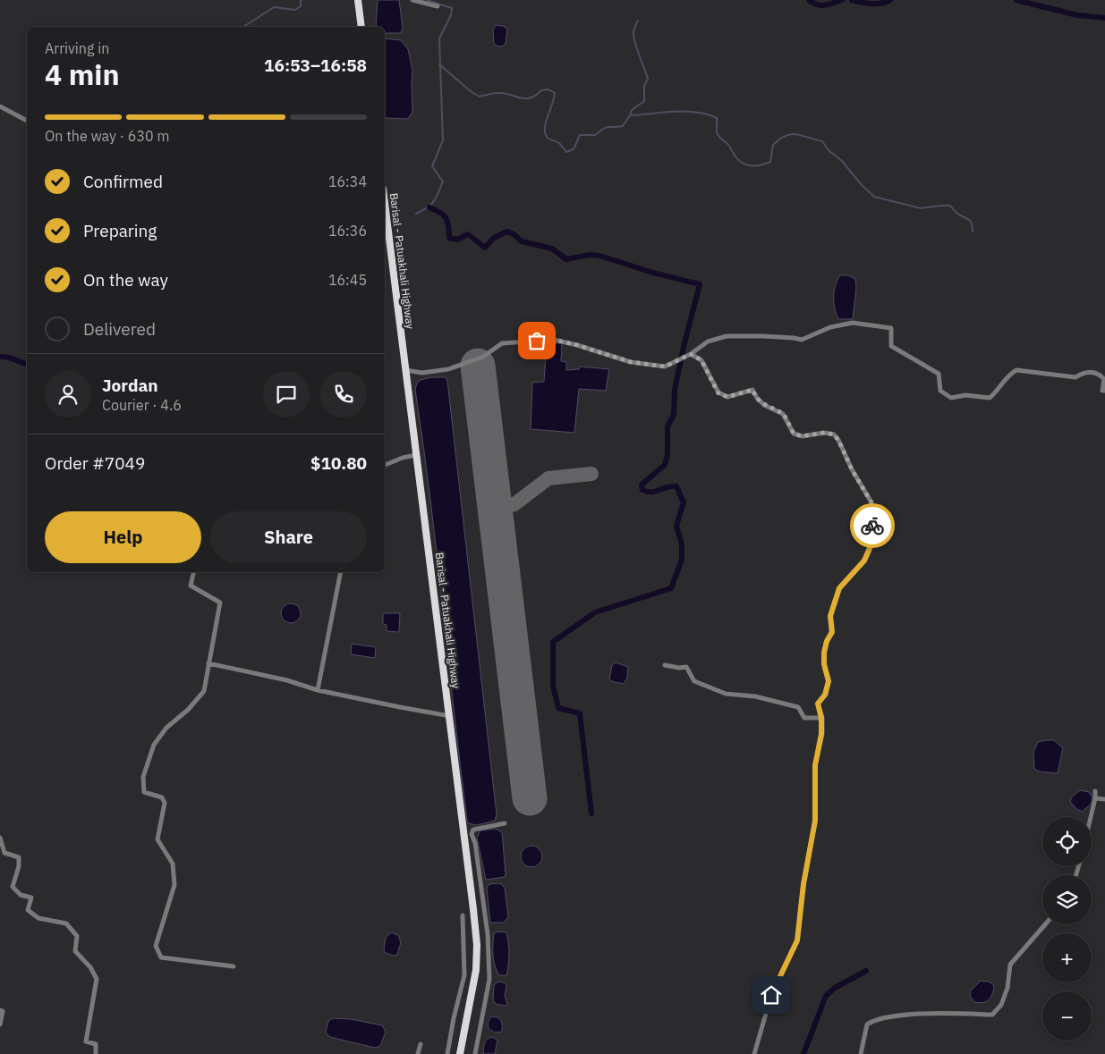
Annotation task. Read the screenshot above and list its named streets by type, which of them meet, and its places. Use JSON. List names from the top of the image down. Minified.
{"streets":{"highway":["Barisal - Patuakhali Highway"]},"page":{"heading":["4 min","Arriving in","16:53–16:58"],"panel":["Jordan","Courier · 4.6","Order #7049","$10.80"],"bar":"On the way · 630 m","list":[["Confirmed","16:34"],["Preparing","16:36"],["On the way","16:45"],"Delivered"],"buttons":["Help","Share"],"map_buttons":["+","−"]}}
